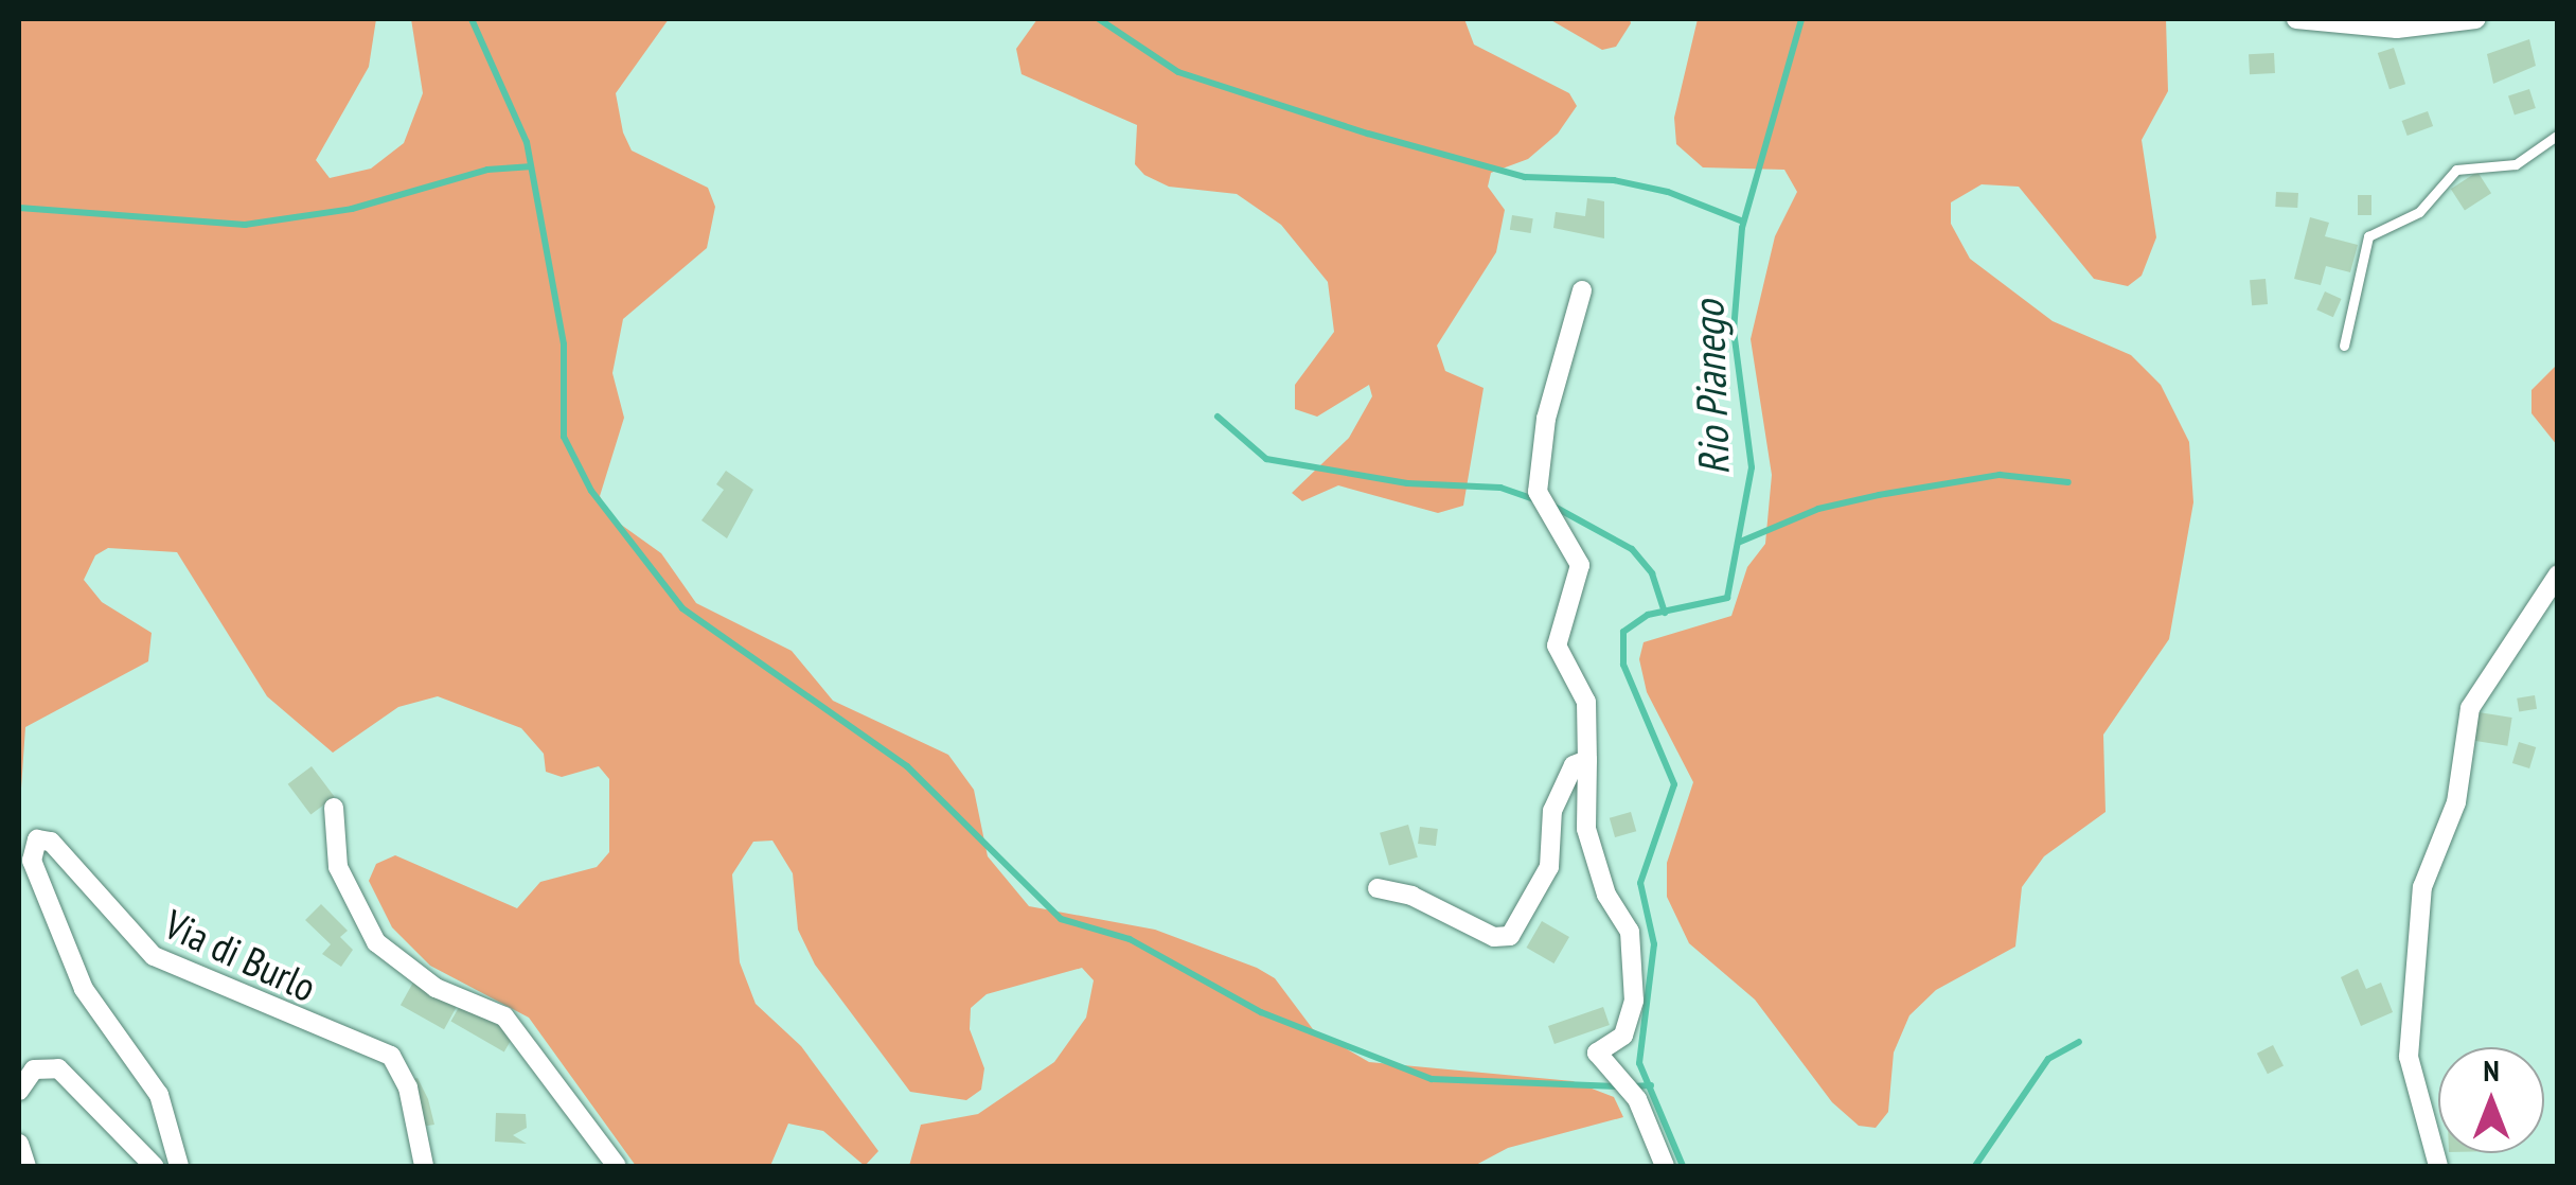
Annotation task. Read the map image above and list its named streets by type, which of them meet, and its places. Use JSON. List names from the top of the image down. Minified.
{"streets":{"street":["Via di Burlo"]},"water":["Rio Pianego"],"north":"top"}
